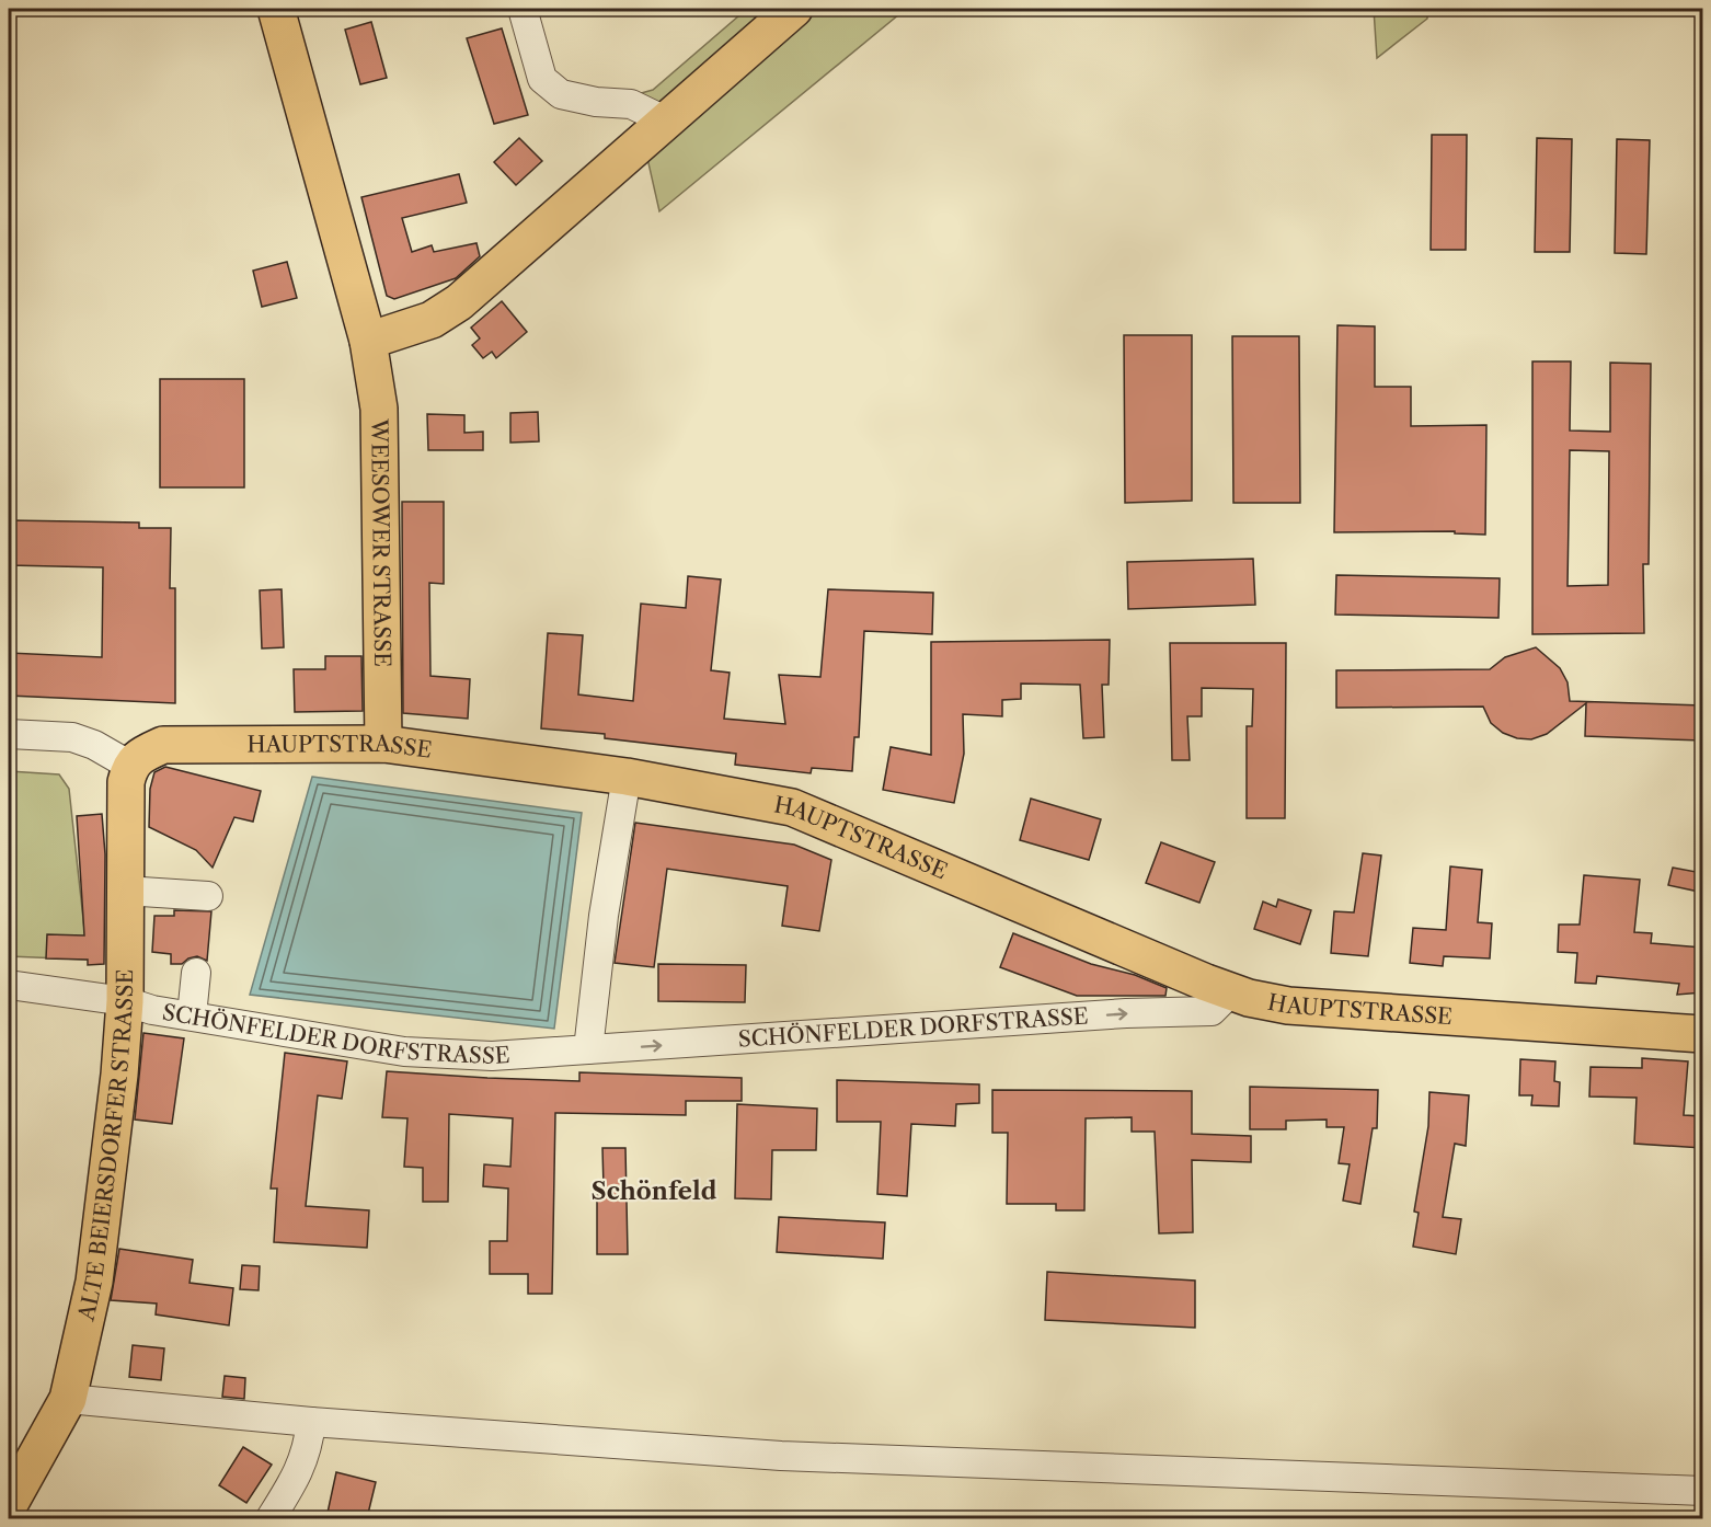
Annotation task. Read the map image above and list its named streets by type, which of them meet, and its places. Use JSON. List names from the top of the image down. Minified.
{"streets":{"main road":["WEESOWER STRASSE","HAUPTSTRASSE","ALTE BEIERSDORFER STRASSE"],"street":["SCHÖNFELDER DORFSTRASSE"]},"crossings":[["WEESOWER STRASSE","HAUPTSTRASSE"],["HAUPTSTRASSE","SCHÖNFELDER DORFSTRASSE"],["HAUPTSTRASSE","ALTE BEIERSDORFER STRASSE"],["SCHÖNFELDER DORFSTRASSE","ALTE BEIERSDORFER STRASSE"]],"one_way":["SCHÖNFELDER DORFSTRASSE"],"districts":["Schönfeld"]}
